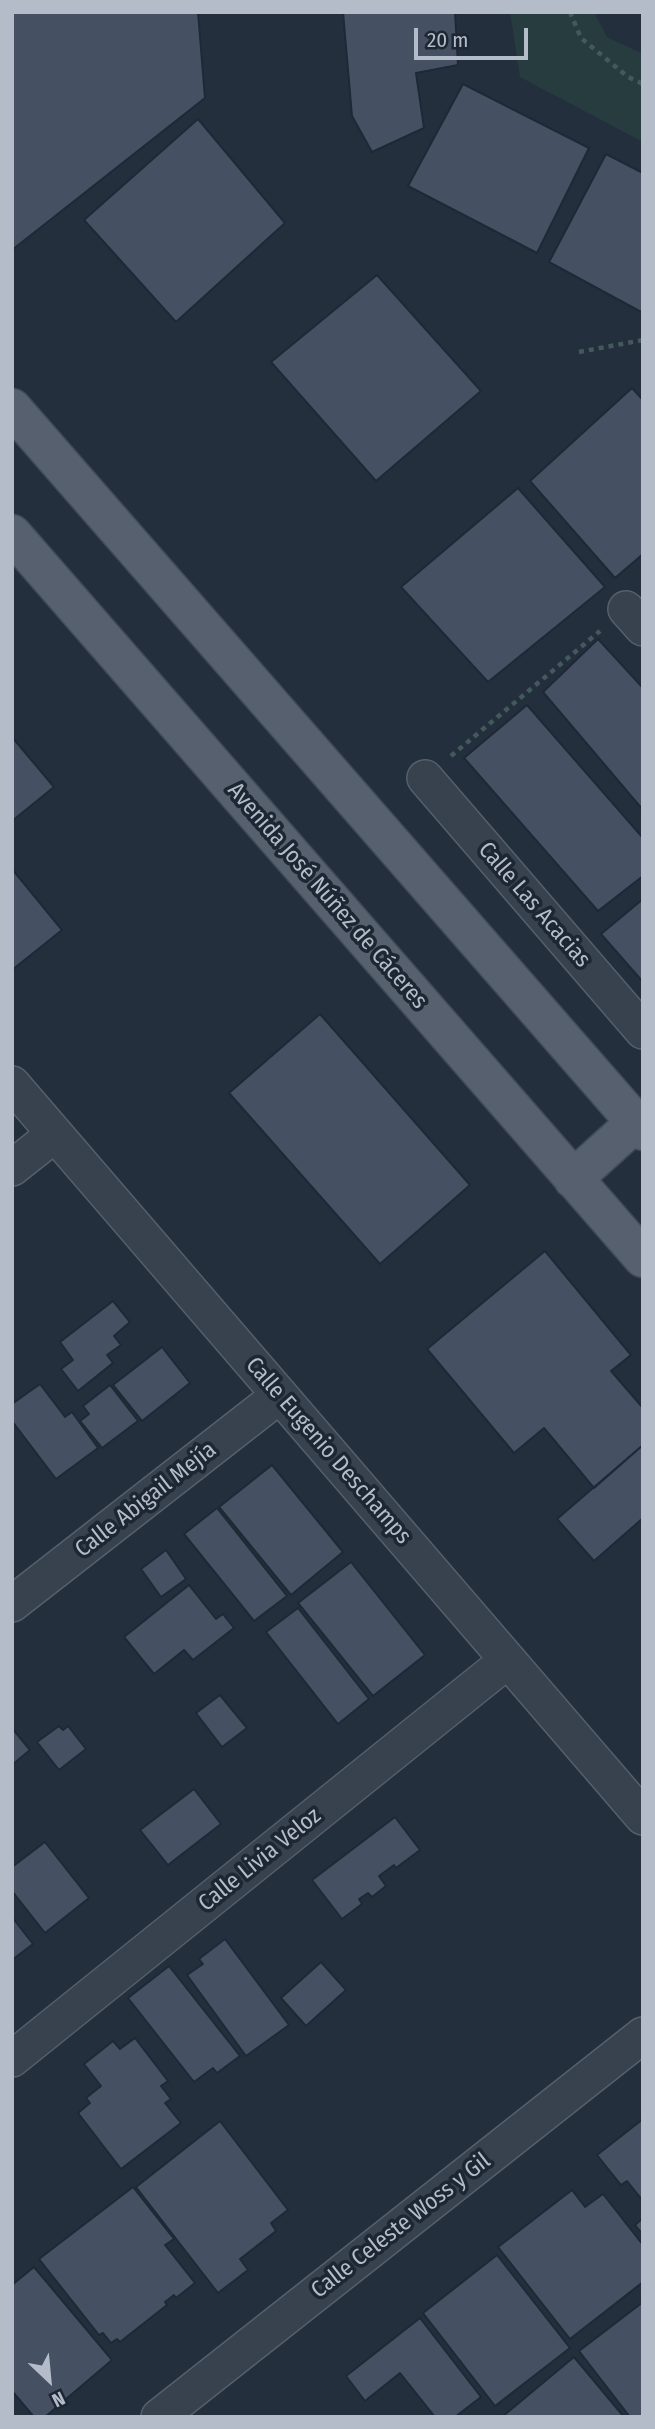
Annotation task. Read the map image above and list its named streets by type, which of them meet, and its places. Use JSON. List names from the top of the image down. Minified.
{"streets":{"main road":["Avenida José Núñez de Cáceres"],"street":["Calle Las Acacias","Calle Eugenio Deschamps","Calle Abigail Mejía","Calle Livia Veloz","Calle Celeste Woss y Gil"]},"crossings":[["Calle Eugenio Deschamps","Calle Abigail Mejía"],["Calle Eugenio Deschamps","Calle Livia Veloz"]],"scale_bar":"20 m","north":"bottom right"}
